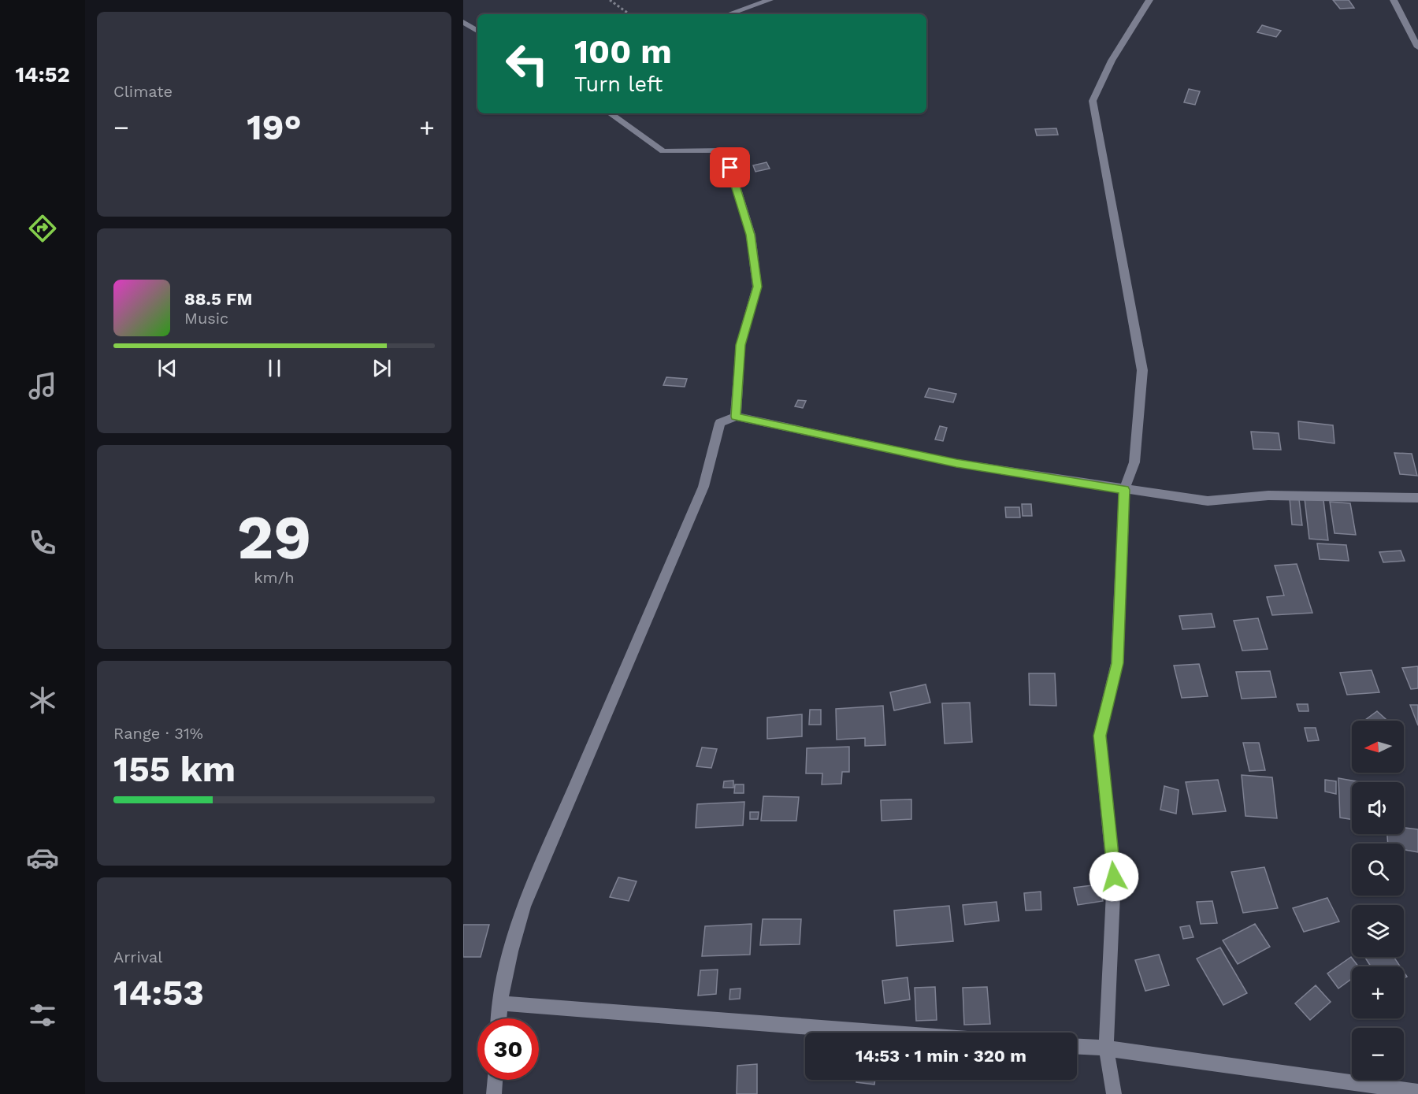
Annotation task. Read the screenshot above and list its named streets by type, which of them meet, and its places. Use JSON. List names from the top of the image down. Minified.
{"north":"left","page":{"tabs":"14:52","tile":["Climate",["29","km/h"],["Range · 31%","155 km"],["Arrival","14:53"]],"turn":["100 m","Turn left"],"heat":["−","19°","+"],"song":["88.5 FM","Music"],"map_buttons":["+","−"],"limit":"30","trip":"14:53 · 1 min · 320 m"}}
